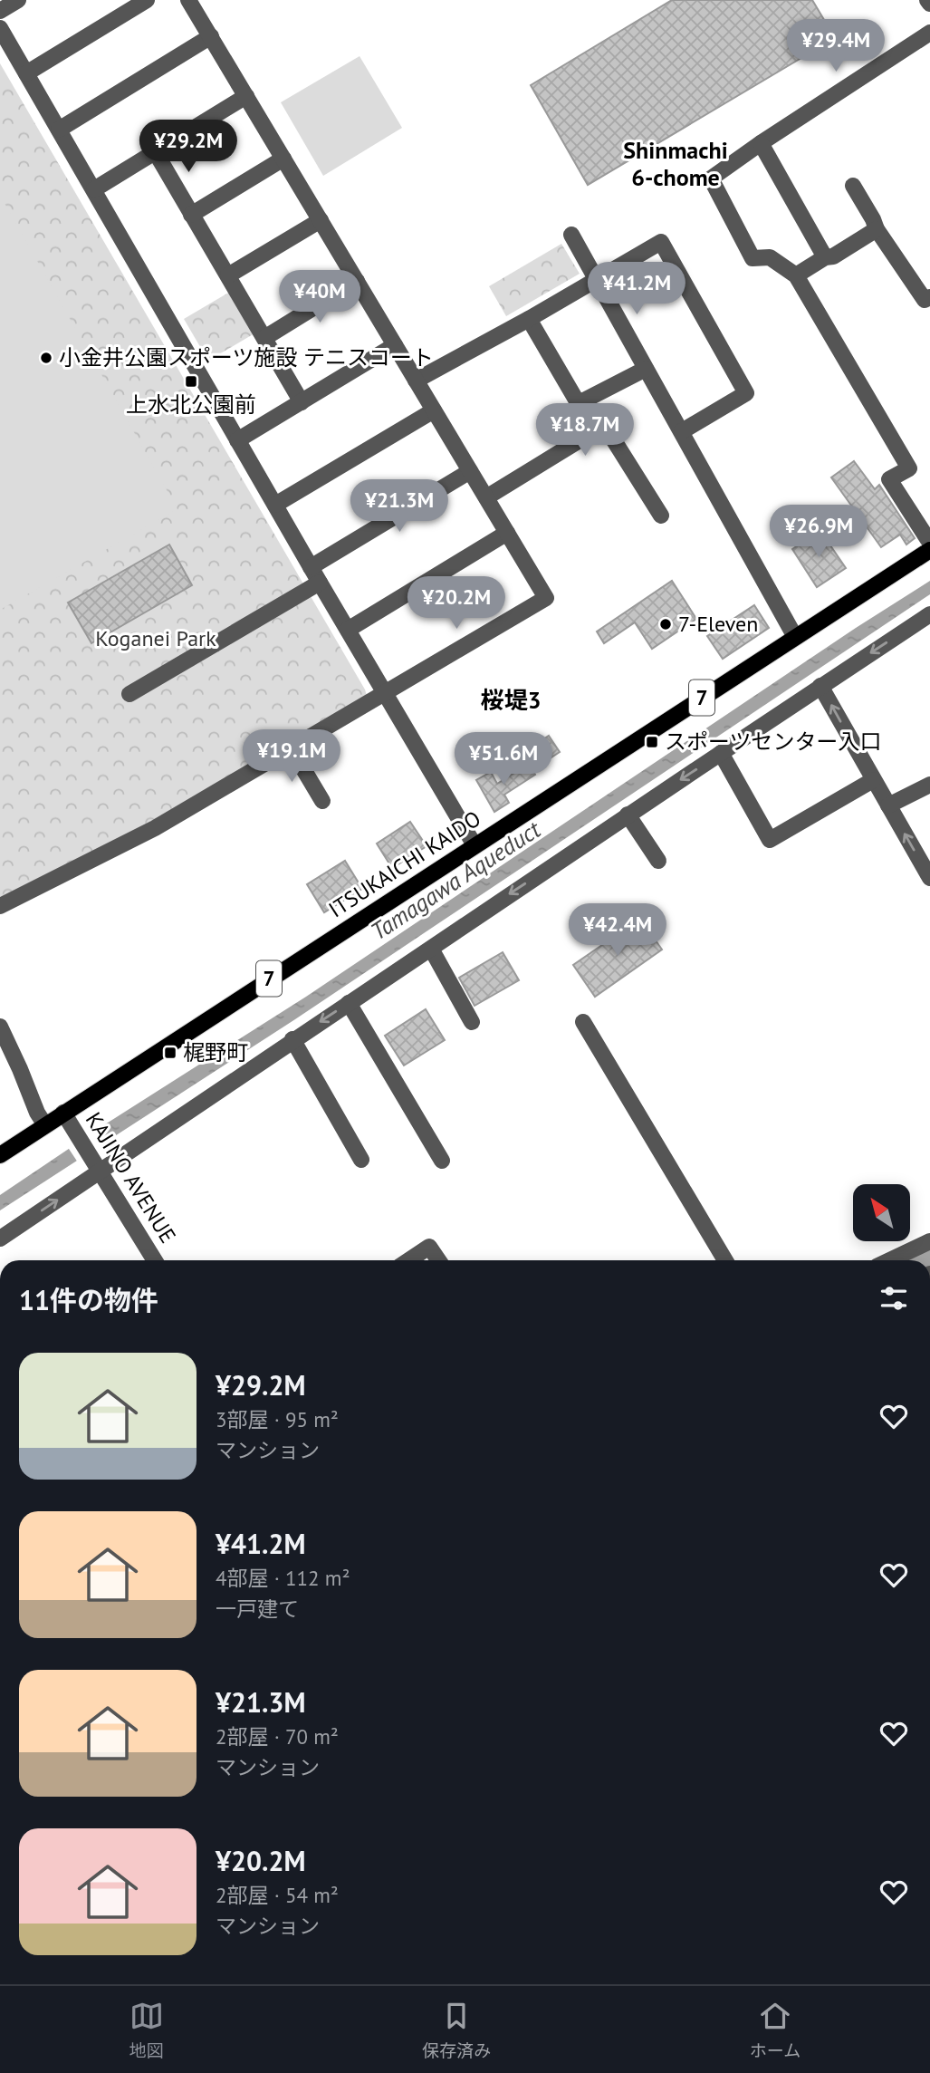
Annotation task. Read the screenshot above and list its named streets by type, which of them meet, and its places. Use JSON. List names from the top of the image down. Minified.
{"streets":{"main road":["7","ITSUKAICHI KAIDO"],"street":["KAJINO AVENUE"]},"crossings":[["ITSUKAICHI KAIDO","KAJINO AVENUE"]],"districts":["Shinmachi 6-chome","桜堤3"],"water":["Tamagawa Aqueduct"],"parks":["Koganei Park"],"places":{"other":["小金井公園スポーツ施設 テニスコート","7-Eleven"],"transit":["上水北公園前","スポーツセンター入口","梶野町"]},"north":"top left","page":{"price":["¥29.4M","¥29.2M","¥41.2M","¥40M","¥18.7M","¥21.3M","¥26.9M","¥20.2M","¥19.1M","¥51.6M","¥42.4M"],"heading":"11件の物件","list":[{"name":"¥29.2M","note":"3部屋 · 95 m² · マンション"},{"name":"¥41.2M","note":"4部屋 · 112 m² · 一戸建て"},{"name":"¥21.3M","note":"2部屋 · 70 m² · マンション"},{"name":"¥20.2M","note":"2部屋 · 54 m² · マンション"}],"tabs":["地図","保存済み","ホーム"]}}
